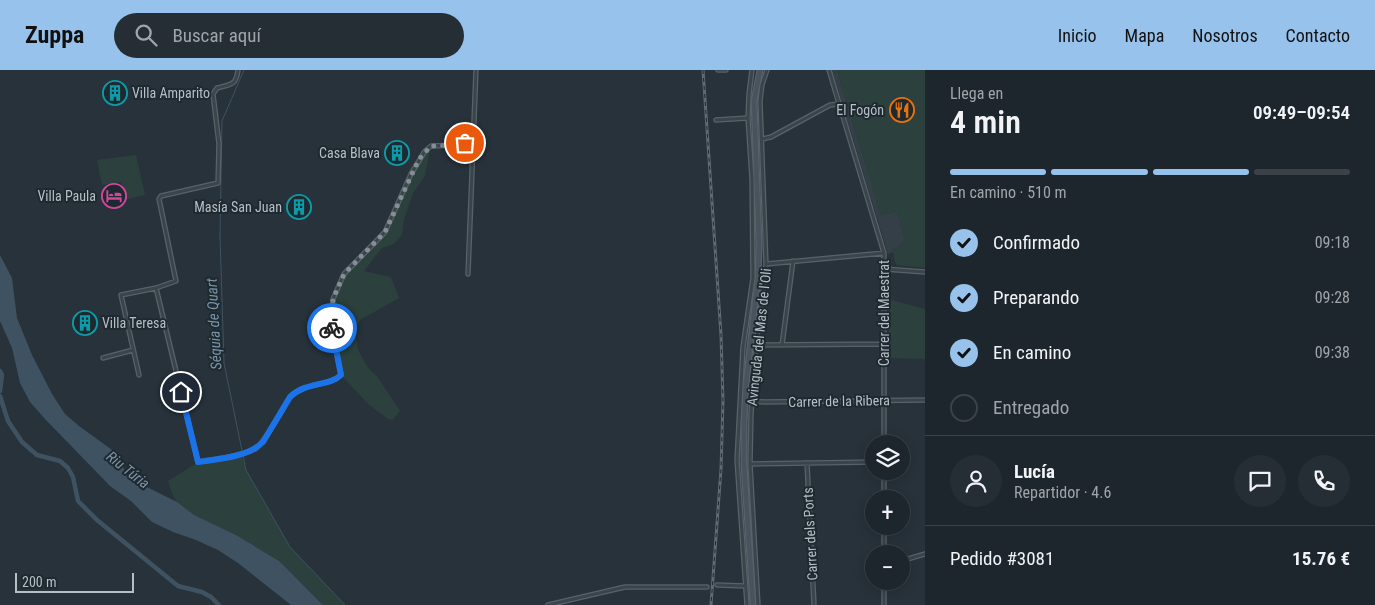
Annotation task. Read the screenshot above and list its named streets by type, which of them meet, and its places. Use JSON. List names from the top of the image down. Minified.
{"streets":{"street":["Carrer del Maestrat","Avinguda del Mas de l'Oli","Carrer de la Ribera","Carrer dels Ports"]},"crossings":[["Carrer del Maestrat","Carrer de la Ribera"],["Avinguda del Mas de l'Oli","Carrer de la Ribera"]],"water":["Séquia de Quart","Riu Túria"],"places":{"building":["Villa Amparito","Casa Blava","Masía San Juan","Villa Teresa"],"restaurant":["El Fogón"],"hotel":["Villa Paula"]},"scale_bar":"200 m","page":{"header":"Zuppa","search":"Buscar aquí","nav":["Inicio","Mapa","Nosotros","Contacto"],"heading":["4 min","Llega en","09:49–09:54"],"panel":["Lucía","Repartidor · 4.6","Pedido #3081","15.76 €"],"bar":"En camino · 510 m","list":[["Confirmado","09:18"],["Preparando","09:28"],["En camino","09:38"],"Entregado"],"map_buttons":["+","−"],"scale":"200 m"}}
